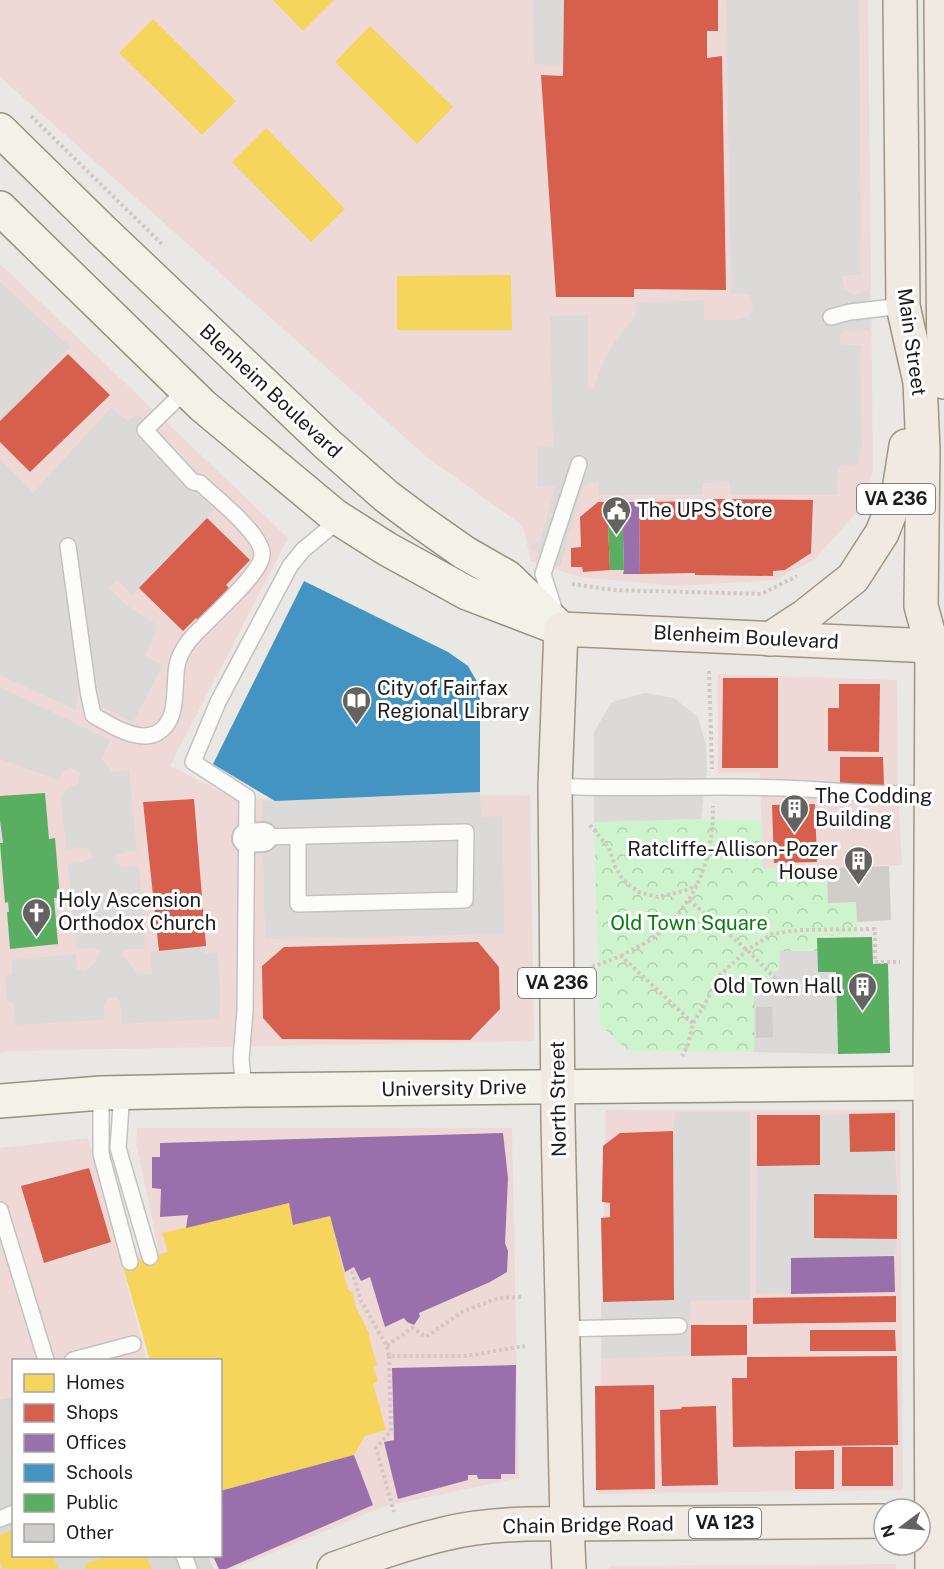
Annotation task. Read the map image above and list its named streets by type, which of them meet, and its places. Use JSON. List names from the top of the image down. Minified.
{"streets":{"main road":["Main Street","Blenheim Boulevard","VA 236","University Drive","North Street","VA 123","Chain Bridge Road"]},"crossings":[["Main Street","Blenheim Boulevard"],["Main Street","VA 236"],["Main Street","University Drive"],["Blenheim Boulevard","VA 236"],["Blenheim Boulevard","North Street"],["University Drive","North Street"],["North Street","Chain Bridge Road"]],"parks":["Old Town Square"],"places":{"public building":["The UPS Store"],"library":["City of Fairfax Regional Library"],"building":["The Codding Building","Ratcliffe-Allison-Pozer House","Old Town Hall"],"church":["Holy Ascension Orthodox Church"]},"legend":["Homes","Shops","Offices","Schools","Public","Other"],"north":"left"}
